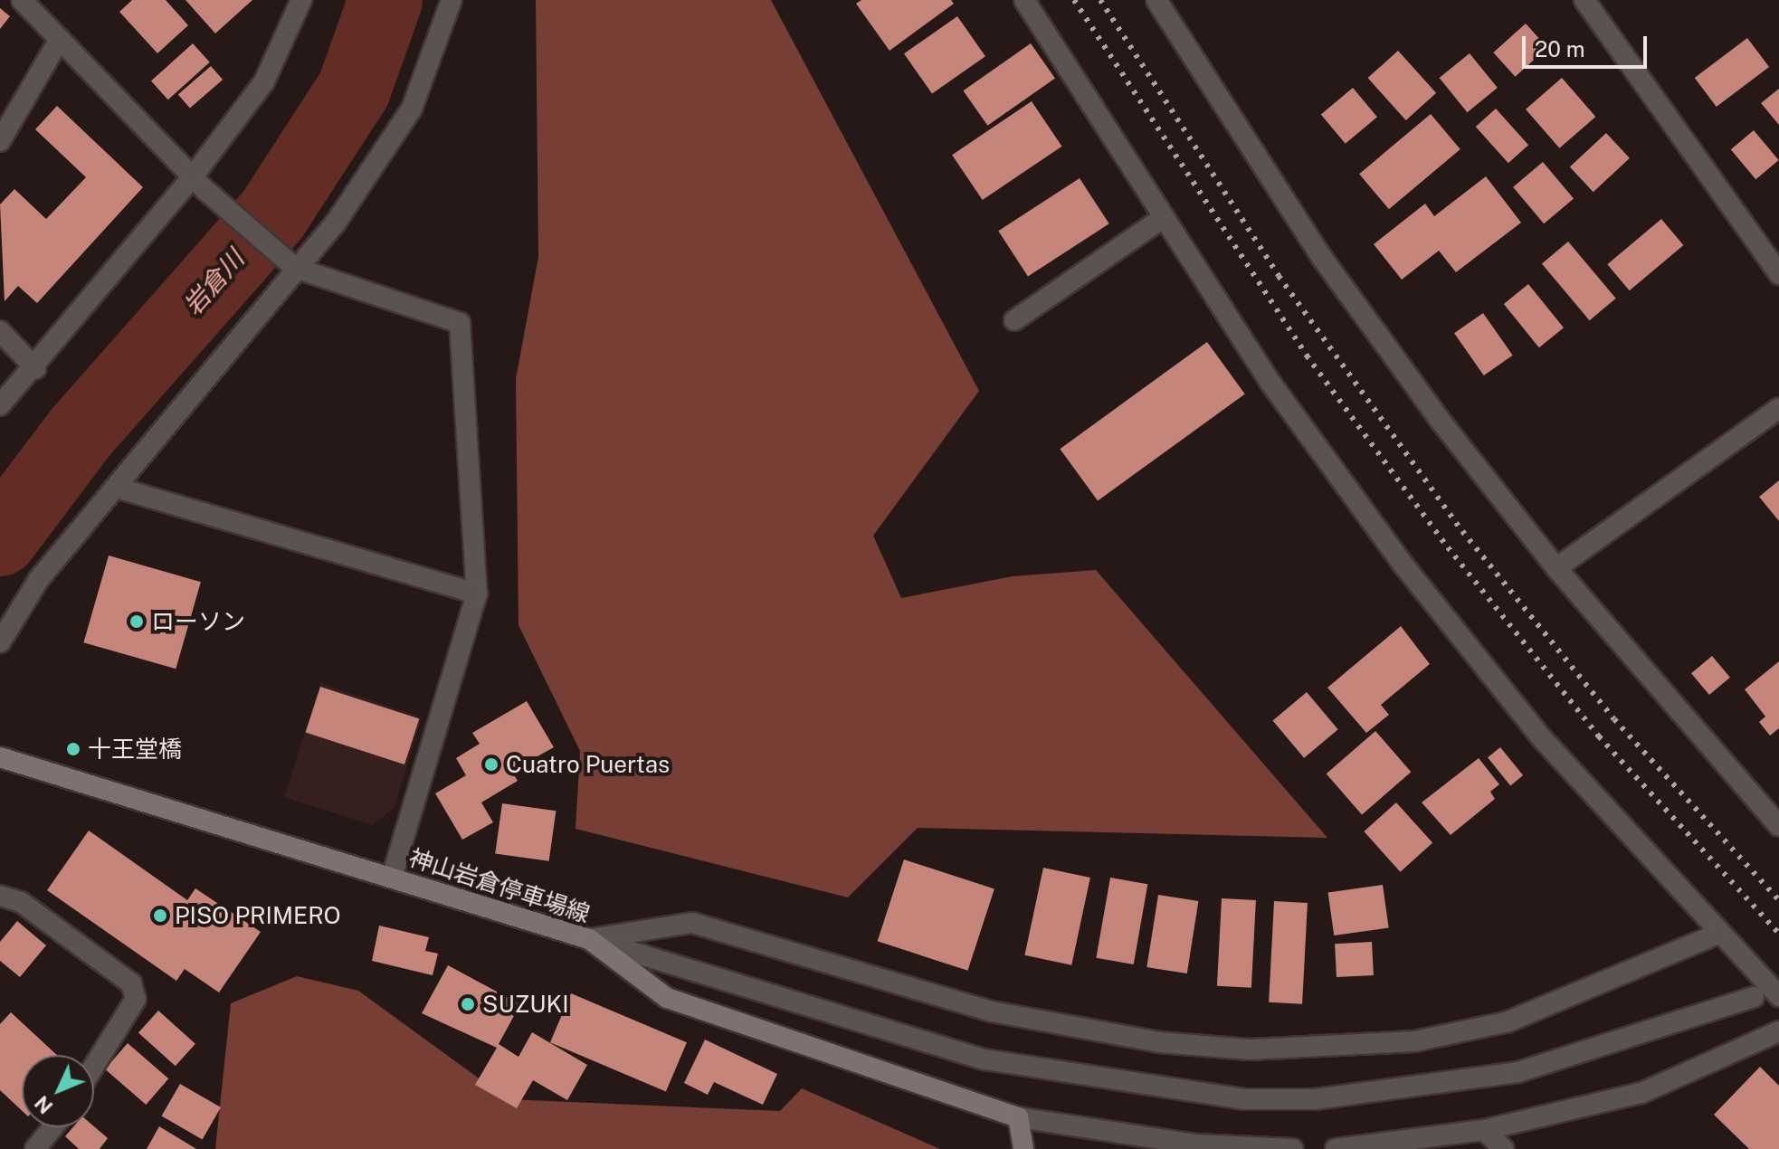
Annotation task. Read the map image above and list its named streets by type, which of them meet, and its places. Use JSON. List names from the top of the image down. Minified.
{"streets":{"main road":["神山岩倉停車場線"]},"water":["岩倉川"],"places":["ローソン","十王堂橋","Cuatro Puertas","PISO PRIMERO","SUZUKI"],"scale_bar":"20 m","north":"bottom left"}
